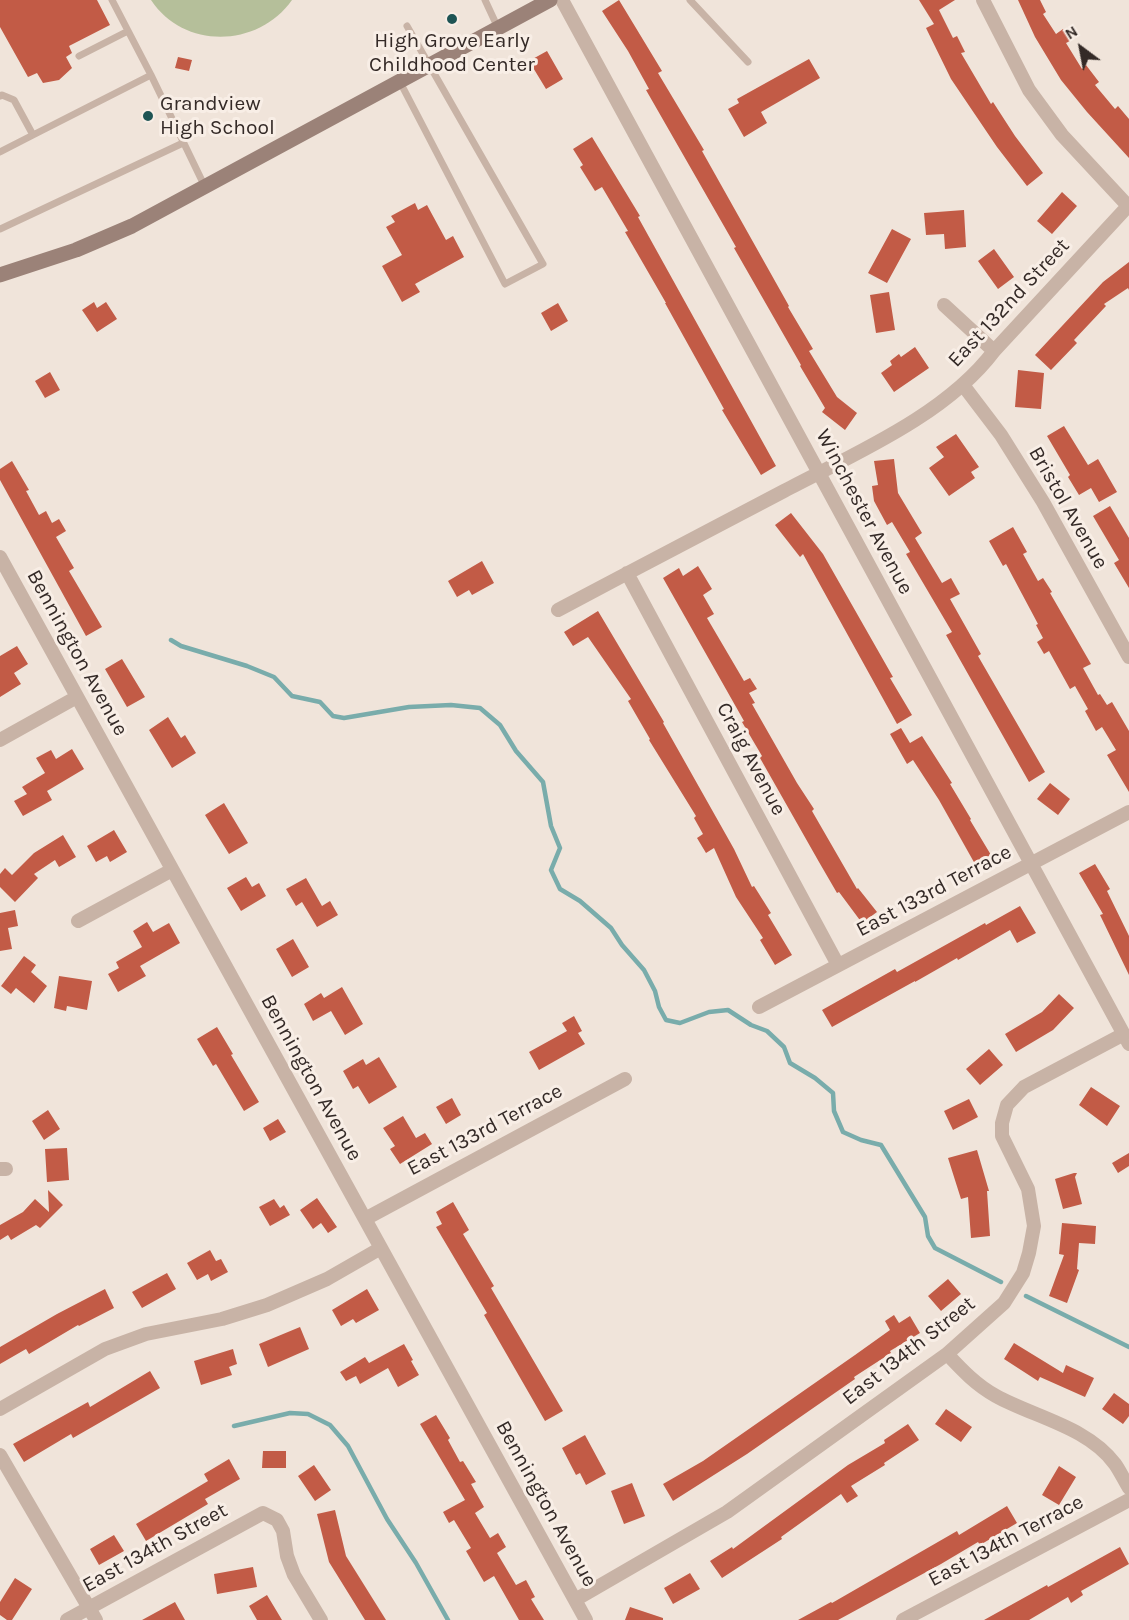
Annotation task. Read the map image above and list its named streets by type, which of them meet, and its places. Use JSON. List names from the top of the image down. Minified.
{"streets":{"street":["East 132nd Street","Bristol Avenue","Winchester Avenue","Bennington Avenue","Craig Avenue","East 133rd Terrace","East 134th Street","East 134th Terrace"]},"crossings":[["East 132nd Street","Bristol Avenue"],["East 132nd Street","Winchester Avenue"],["East 132nd Street","Craig Avenue"],["Winchester Avenue","East 133rd Terrace"],["Winchester Avenue","East 134th Street"],["Bennington Avenue","East 133rd Terrace"],["Bennington Avenue","East 134th Street"],["Craig Avenue","East 133rd Terrace"]],"places":["High Grove Early Childhood Center","Grandview High School"],"north":"top left"}
